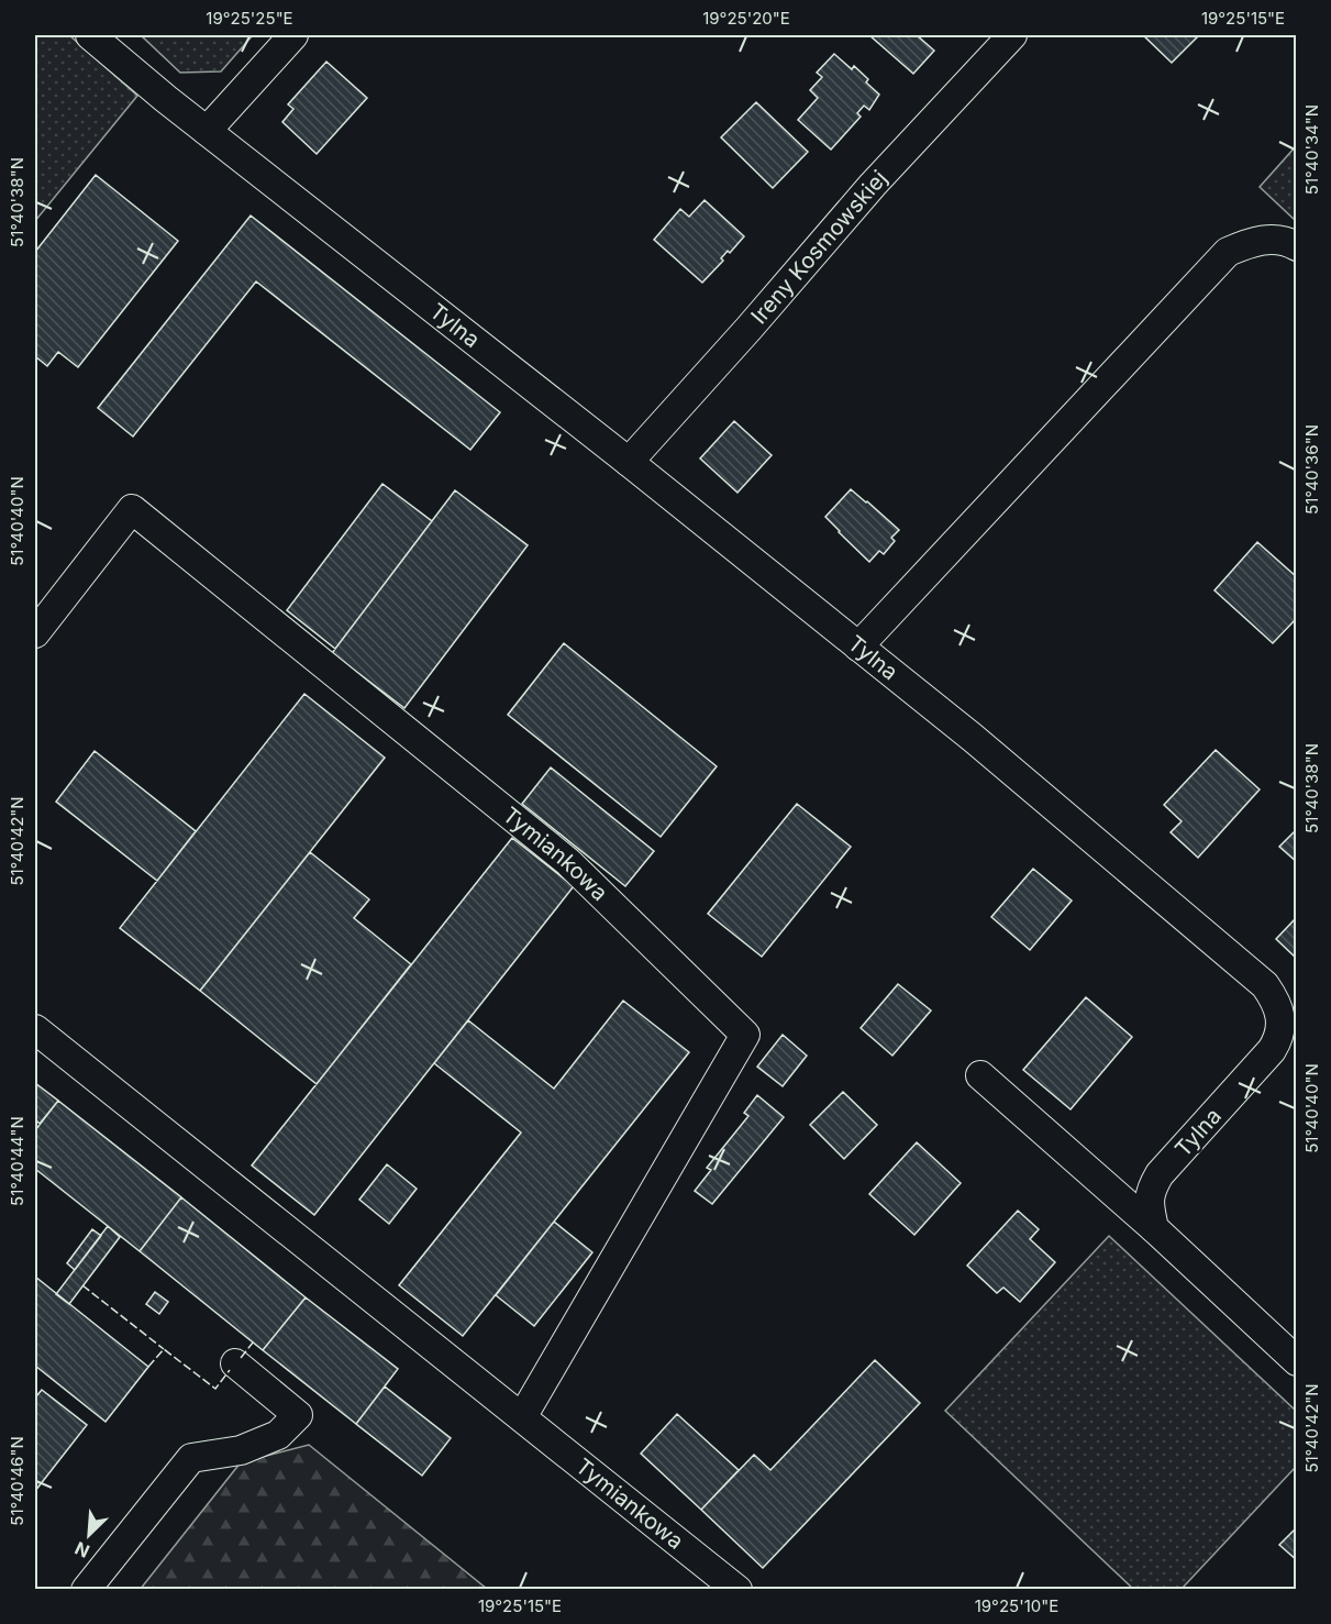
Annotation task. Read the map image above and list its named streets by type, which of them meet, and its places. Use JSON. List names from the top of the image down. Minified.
{"streets":{"street":["Ireny Kosmowskiej","Tylna","Tymiankowa"]},"crossings":[["Ireny Kosmowskiej","Tylna"]],"north":"bottom left","coordinates":["19°25'25\"E","19°25'20\"E","19°25'15\"E","51°40'34\"N","51°40'38\"N","51°40'36\"N","51°40'40\"N","51°40'42\"N","51°40'44\"N","51°40'46\"N","19°25'10\"E"]}
